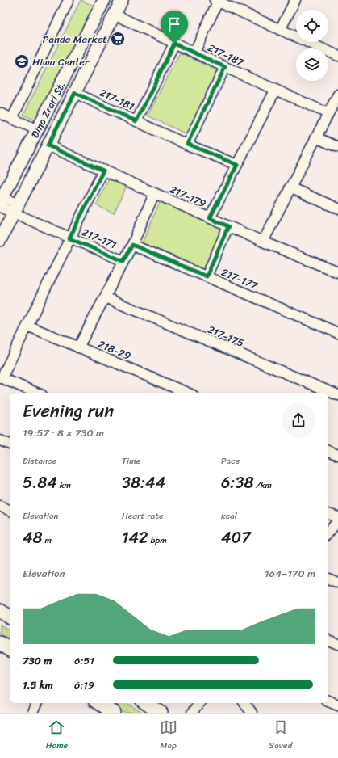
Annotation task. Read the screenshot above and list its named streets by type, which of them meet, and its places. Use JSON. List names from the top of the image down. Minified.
{"streets":{"main road":["Dino Zrari St."],"street":["217-187","217-181","217-179","217-171","217-177","217-175","218-29"]},"crossings":[["217-187","Dino Zrari St."],["217-181","Dino Zrari St."],["Dino Zrari St.","217-179"],["Dino Zrari St.","217-171"]],"places":{"supermarket":["Panda Market"],"school or university":["Hiwa Center"]},"page":{"heading":["Evening run","19:57 · 8 × 730 m"],"stats":[["Distance","5.84 km"],["Time","38:44"],["Pace","6:38 /km"],["Elevation","48 m"],["Heart rate","142 bpm"],["kcal","407"]],"chart":["Elevation","164–170 m"],"list":[{"name":"730 m","note":"6:51"},{"name":"1.5 km","note":"6:19"}],"tabs":["Home","Map","Saved"]}}
